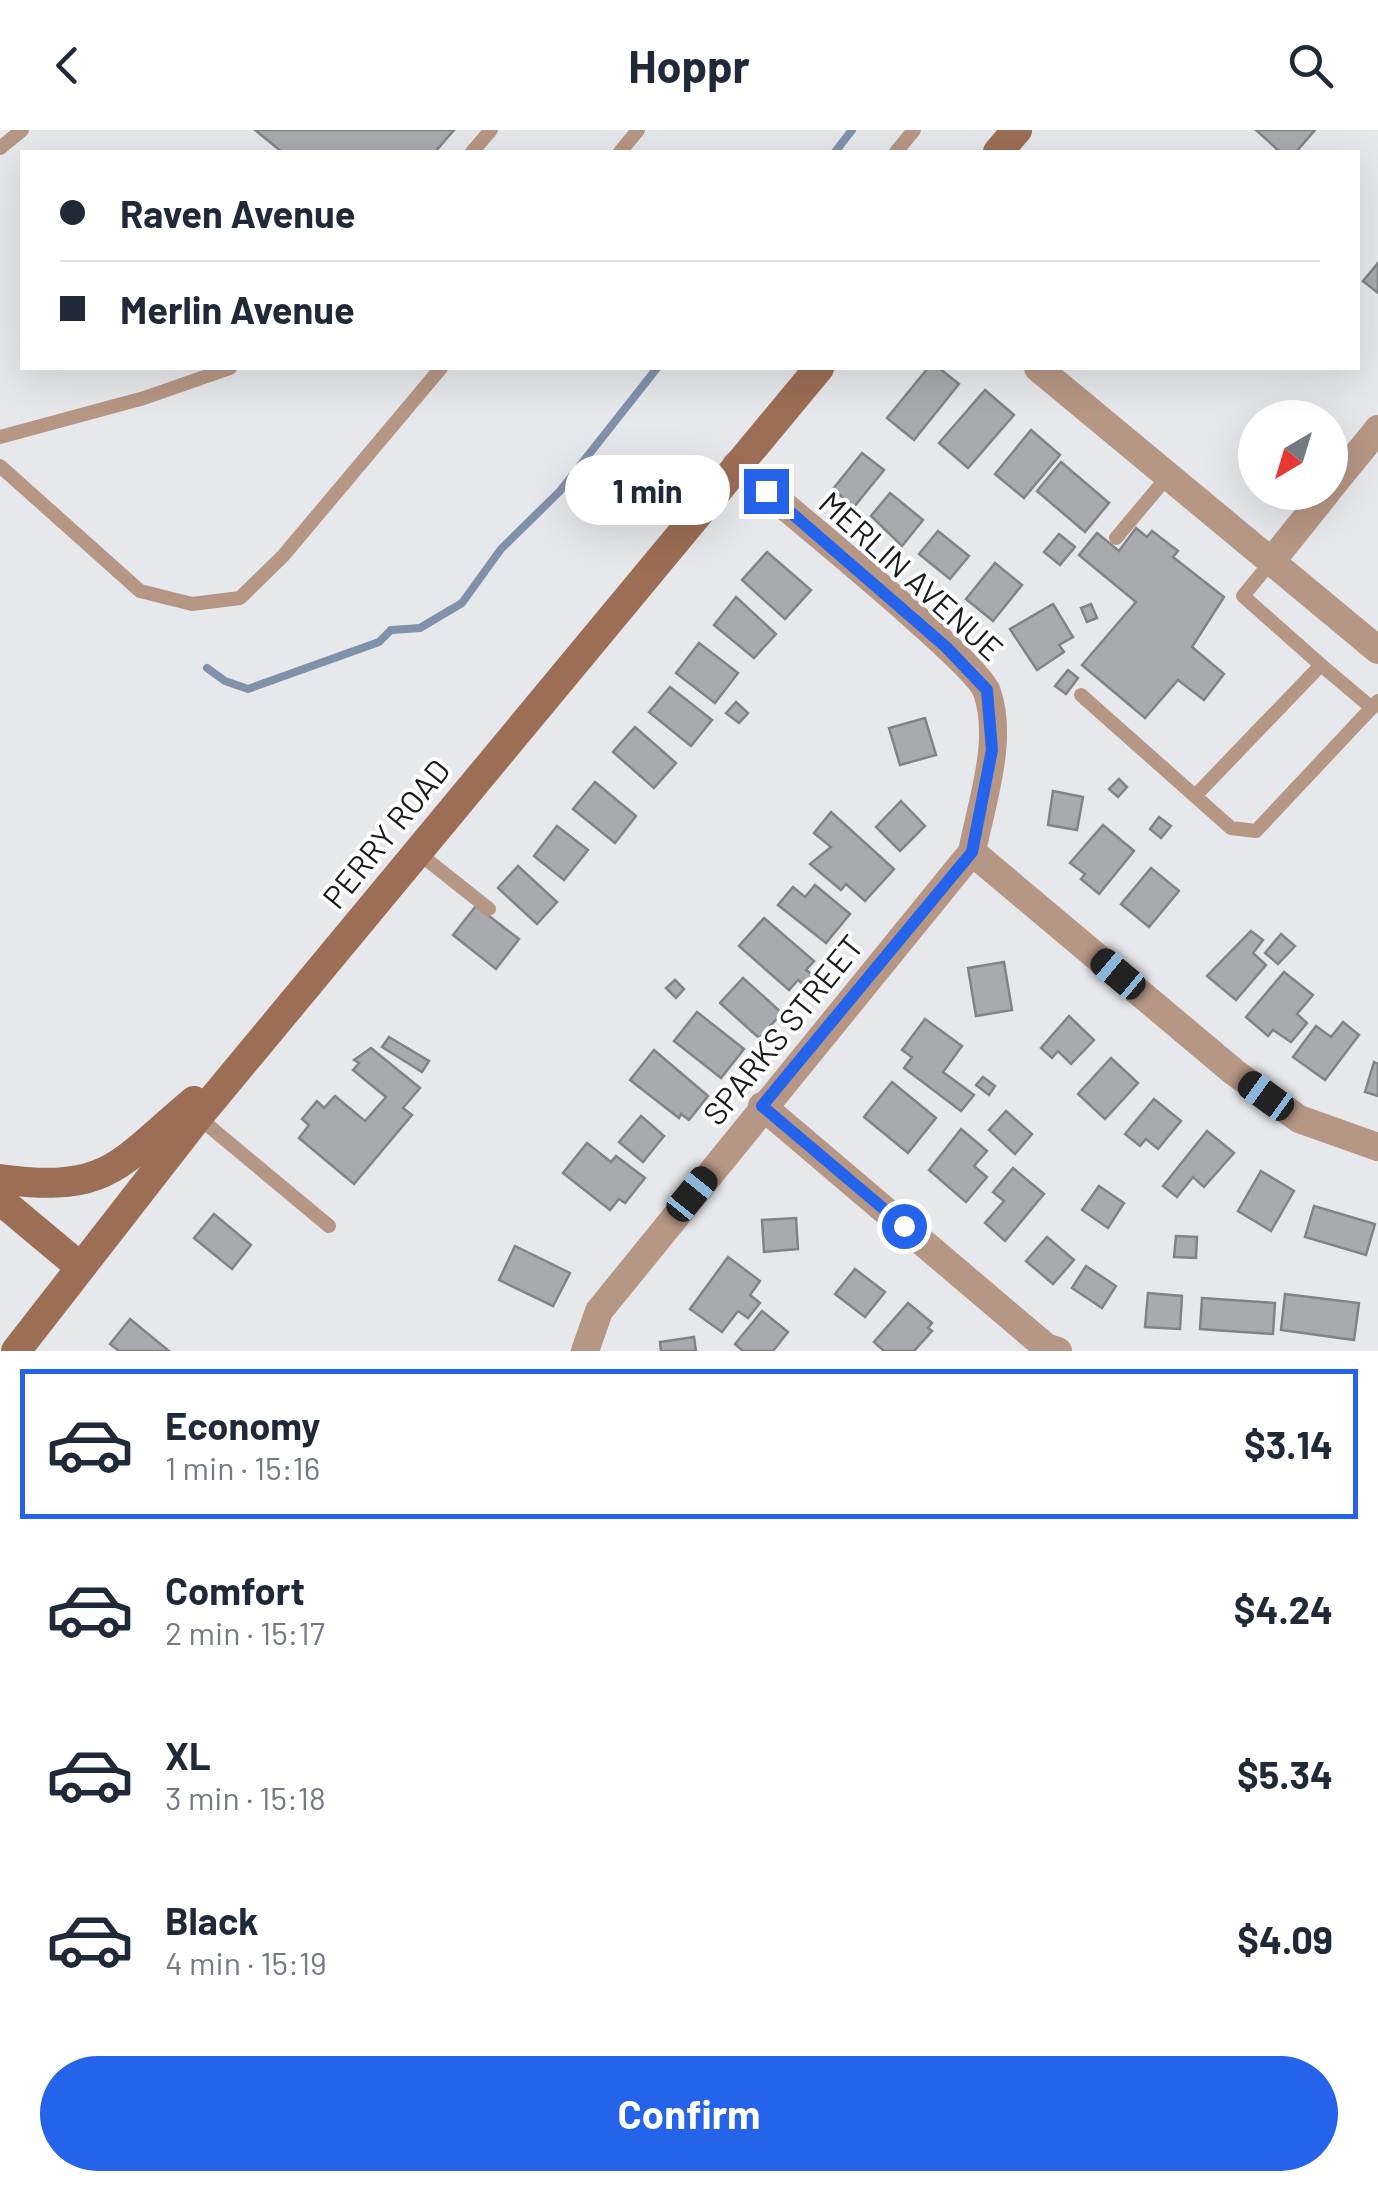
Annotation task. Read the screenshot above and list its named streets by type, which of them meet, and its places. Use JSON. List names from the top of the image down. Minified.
{"streets":{"main road":["PERRY ROAD"],"street":["MERLIN AVENUE","SPARKS STREET"]},"crossings":[["MERLIN AVENUE","PERRY ROAD"],["MERLIN AVENUE","SPARKS STREET"]],"north":"bottom left","page":{"header":"Hoppr","banner":["Raven Avenue","Merlin Avenue"],"bubble":"1 min","list":[{"name":"Economy","note":"1 min · 15:16","value":"$3.14"},{"name":"Comfort","note":"2 min · 15:17","value":"$4.24"},{"name":"XL","note":"3 min · 15:18","value":"$5.34"},{"name":"Black","note":"4 min · 15:19","value":"$4.09"}],"buttons":"Confirm"}}
